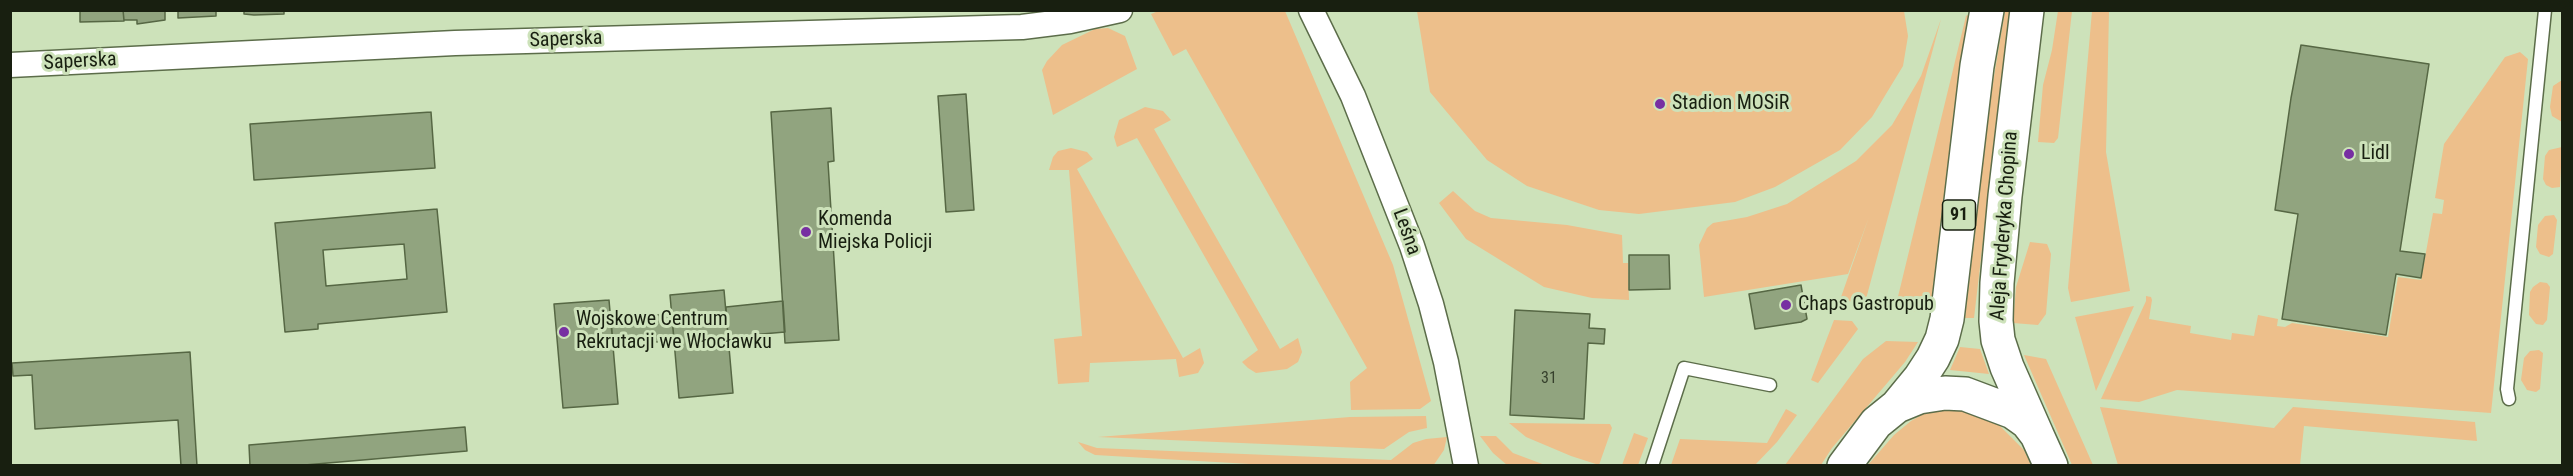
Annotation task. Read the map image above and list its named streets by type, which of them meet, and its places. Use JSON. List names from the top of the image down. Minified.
{"streets":{"main road":["91","Aleja Fryderyka Chopina"],"street":["Saperska","Leśna"]},"crossings":[["91","Aleja Fryderyka Chopina"]],"places":["Stadion MOSiR","Lidl","Komenda Miejska Policji","Chaps Gastropub","Wojskowe Centrum Rekrutacji we Włocławku"],"house_numbers":["31"]}
